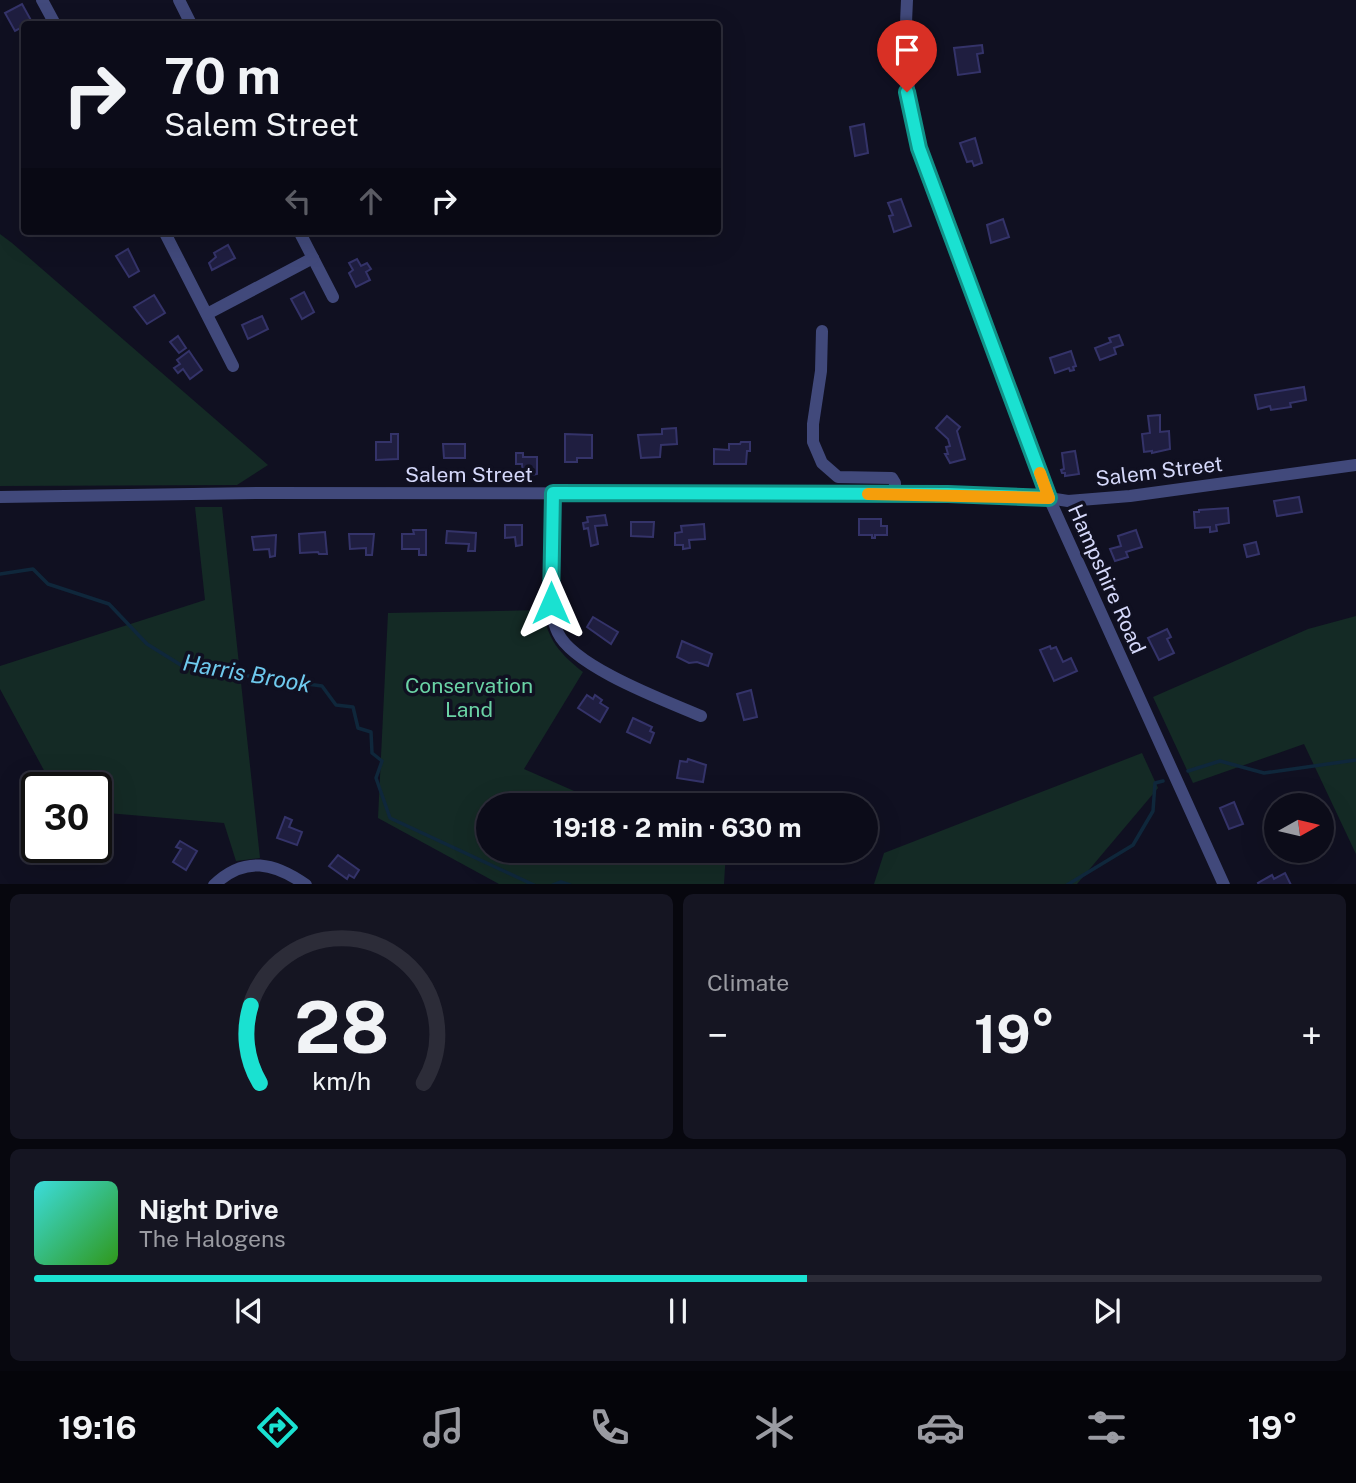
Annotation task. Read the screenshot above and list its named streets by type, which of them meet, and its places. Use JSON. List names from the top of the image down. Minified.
{"streets":{"street":["Salem Street","Hampshire Road"]},"crossings":[["Salem Street","Hampshire Road"]],"water":["Harris Brook"],"parks":["Conservation Land"],"north":"right","page":{"turn":["70 m","Salem Street"],"limit":"30","trip":"19:18 · 2 min · 630 m","tile":"Climate","heat":["−","19°","+"],"song":["Night Drive","The Halogens"],"tabs":["19:16","19°"],"gauge":["28","km/h"]}}
